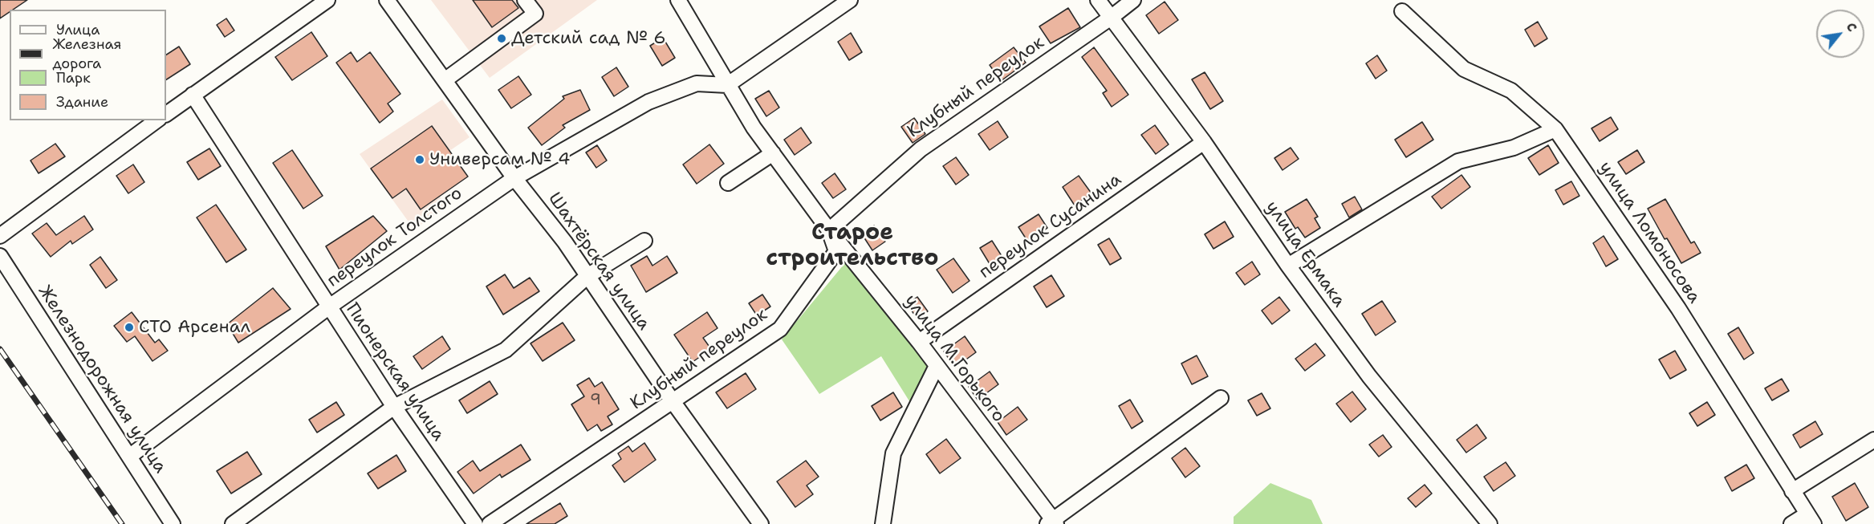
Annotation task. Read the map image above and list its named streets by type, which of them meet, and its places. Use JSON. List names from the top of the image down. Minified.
{"streets":{"street":["Клубный переулок","переулок Сусанина","улица Ломоносова","переулок Толстого","улица Ермака","Шахтёрская улица","улица М.Горького","Пионерская улица","Железнодорожная улица"]},"crossings":[["Клубный переулок","улица Ермака"],["Клубный переулок","Шахтёрская улица"],["Клубный переулок","улица М.Горького"],["переулок Сусанина","улица Ермака"],["переулок Сусанина","улица М.Горького"],["переулок Толстого","Шахтёрская улица"],["переулок Толстого","улица М.Горького"],["переулок Толстого","Пионерская улица"],["переулок Толстого","Железнодорожная улица"]],"districts":["Старое строительство"],"places":["Детский сад № 6","Универсам № 4","СТО Арсенал"],"house_numbers":["9"],"legend":["Улица","Железная дорога","Парк","Здание"],"north":"top right"}
